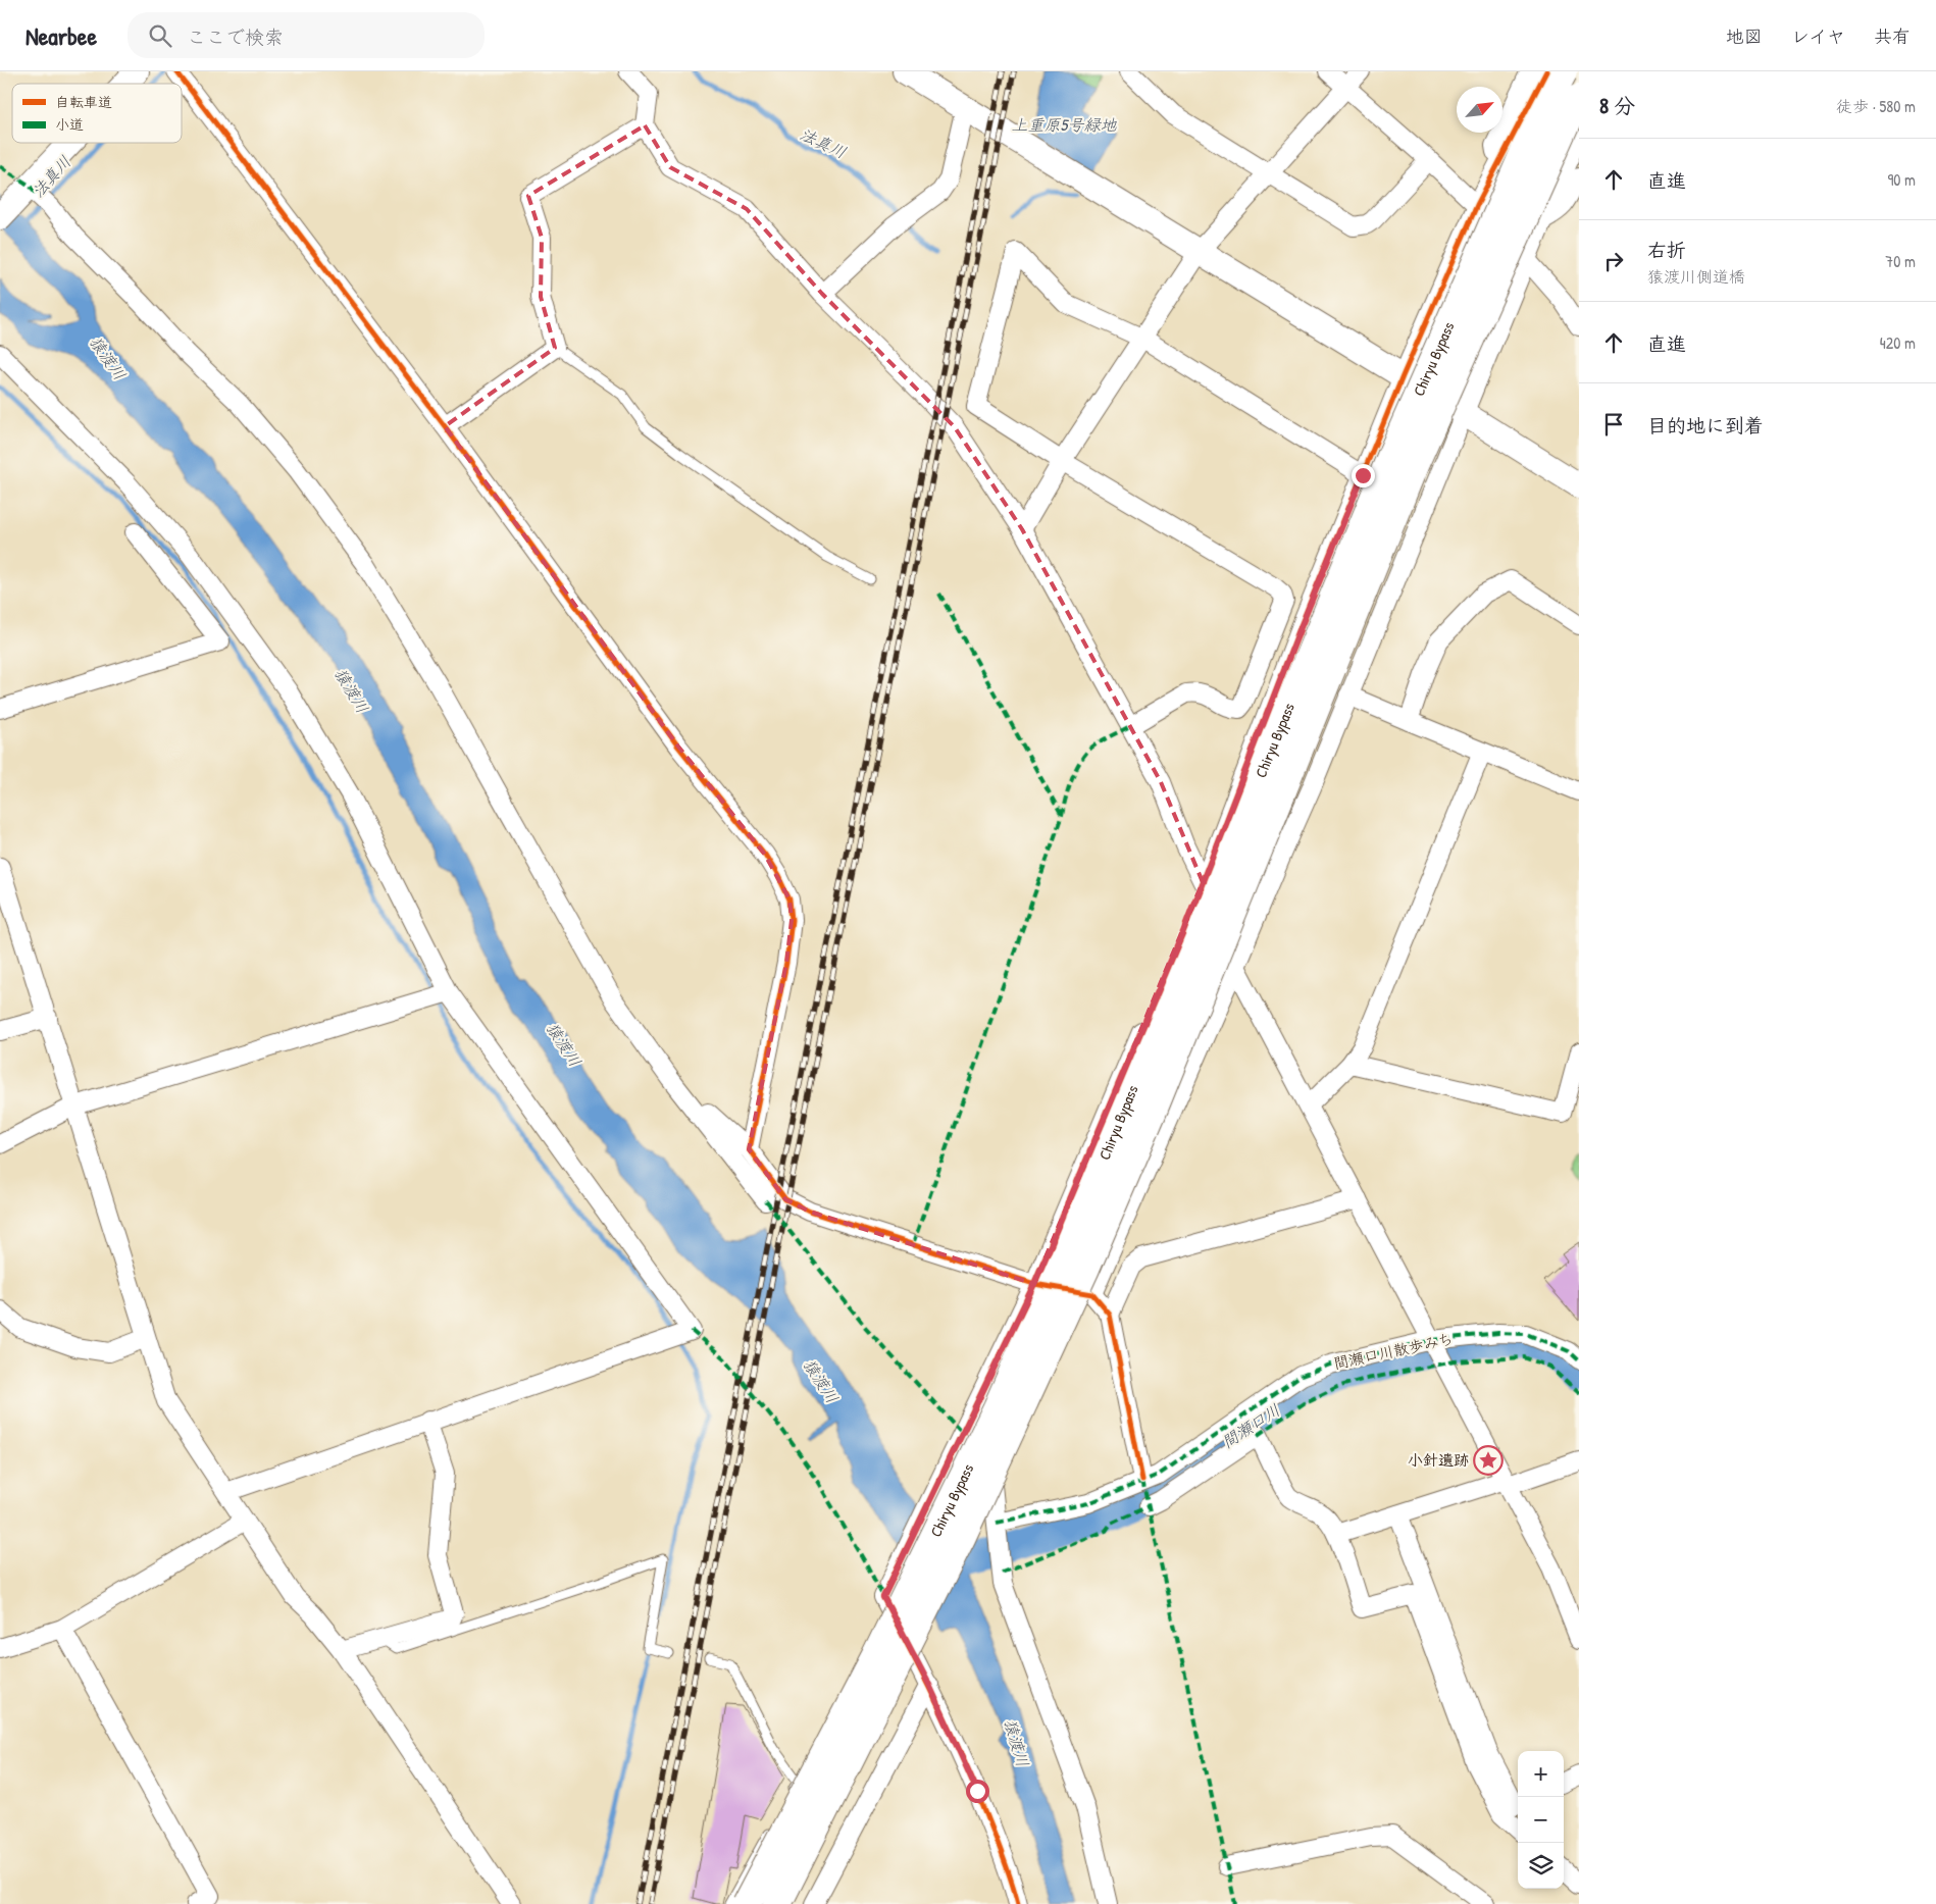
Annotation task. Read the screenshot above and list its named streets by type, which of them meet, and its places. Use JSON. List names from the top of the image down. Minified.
{"streets":{"highway":["Chiryu Bypass"],"street":["間瀬口川散歩みち"]},"water":["上重原5号緑地","法真川","猿渡川","間瀬口川"],"places":{"place":["小針遺跡"]},"legend":["自転車道","小道"],"north":"top right","page":{"header":"Nearbee","search":"ここで検索","nav":["地図","レイヤ","共有"],"heading":["8 分","徒歩 · 580 m"],"list":[["直進","90 m"],["右折","猿渡川側道橋","70 m"],["直進","420 m"],"目的地に到着"],"map_buttons":["+","−"]}}
